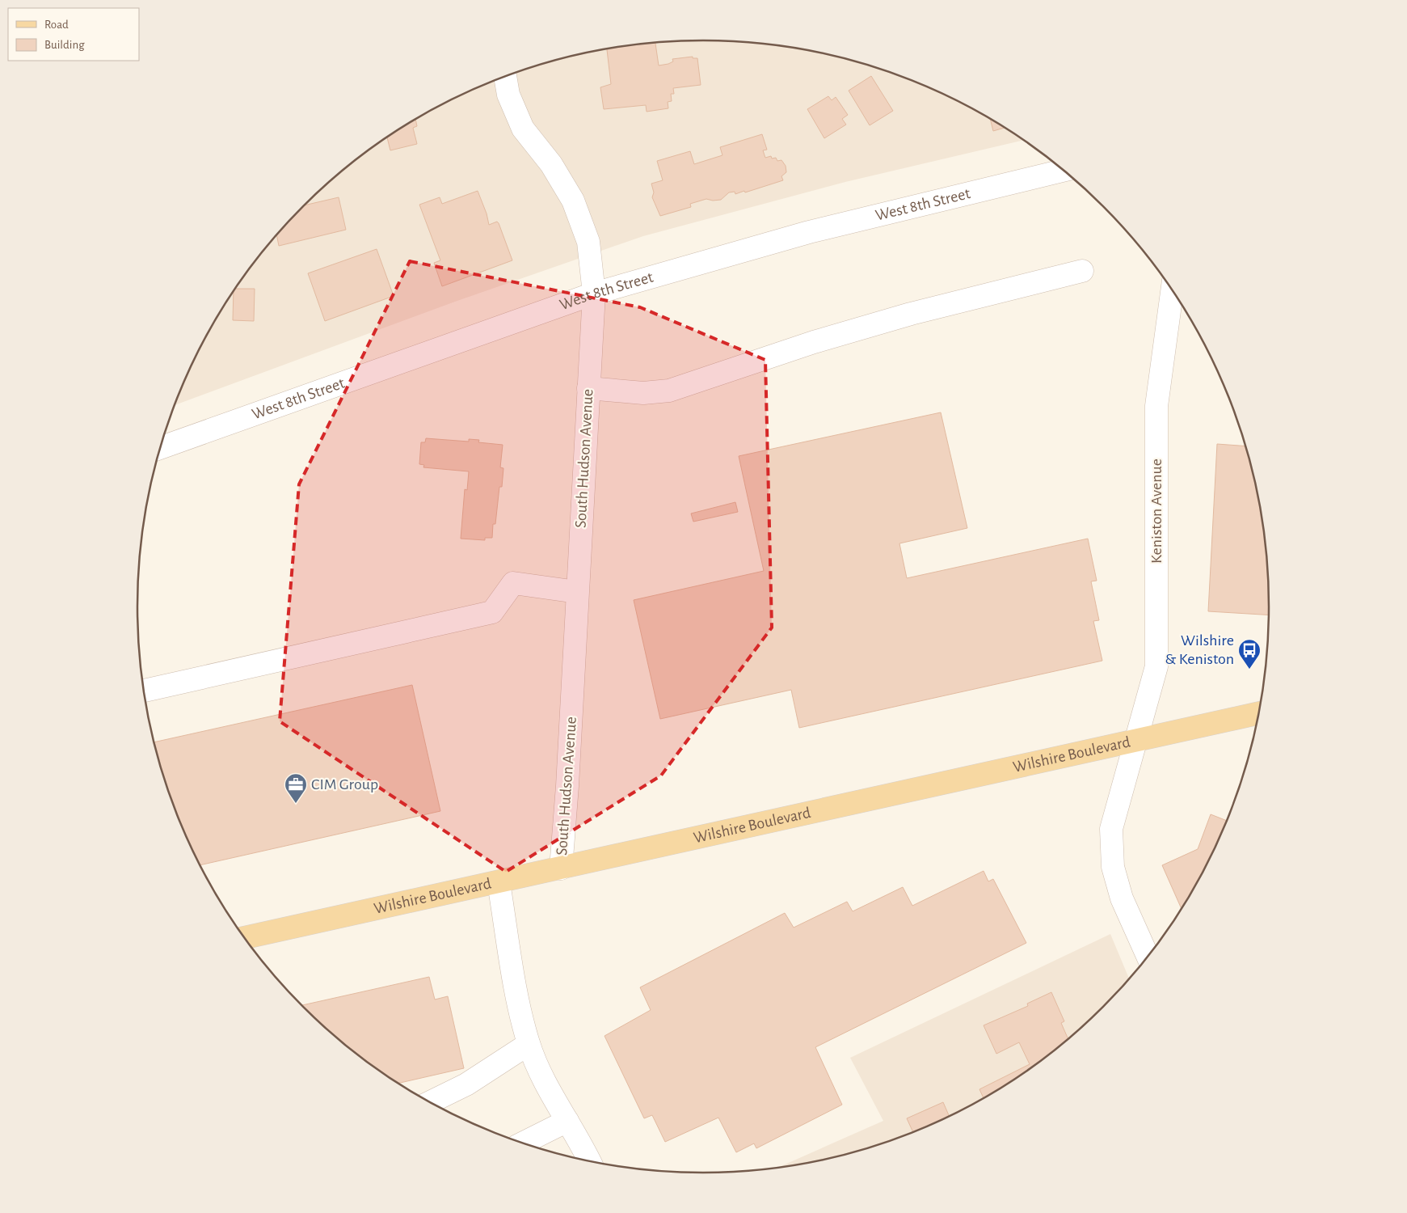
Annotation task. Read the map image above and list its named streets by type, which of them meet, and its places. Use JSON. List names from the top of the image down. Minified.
{"streets":{"main road":["Wilshire Boulevard"],"street":["West 8th Street","South Hudson Avenue","Keniston Avenue"]},"crossings":[["West 8th Street","South Hudson Avenue"],["South Hudson Avenue","Wilshire Boulevard"],["Keniston Avenue","Wilshire Boulevard"]],"places":{"bus stop":["Wilshire & Keniston"],"office":["CIM Group"]},"legend":["Road","Building"]}
